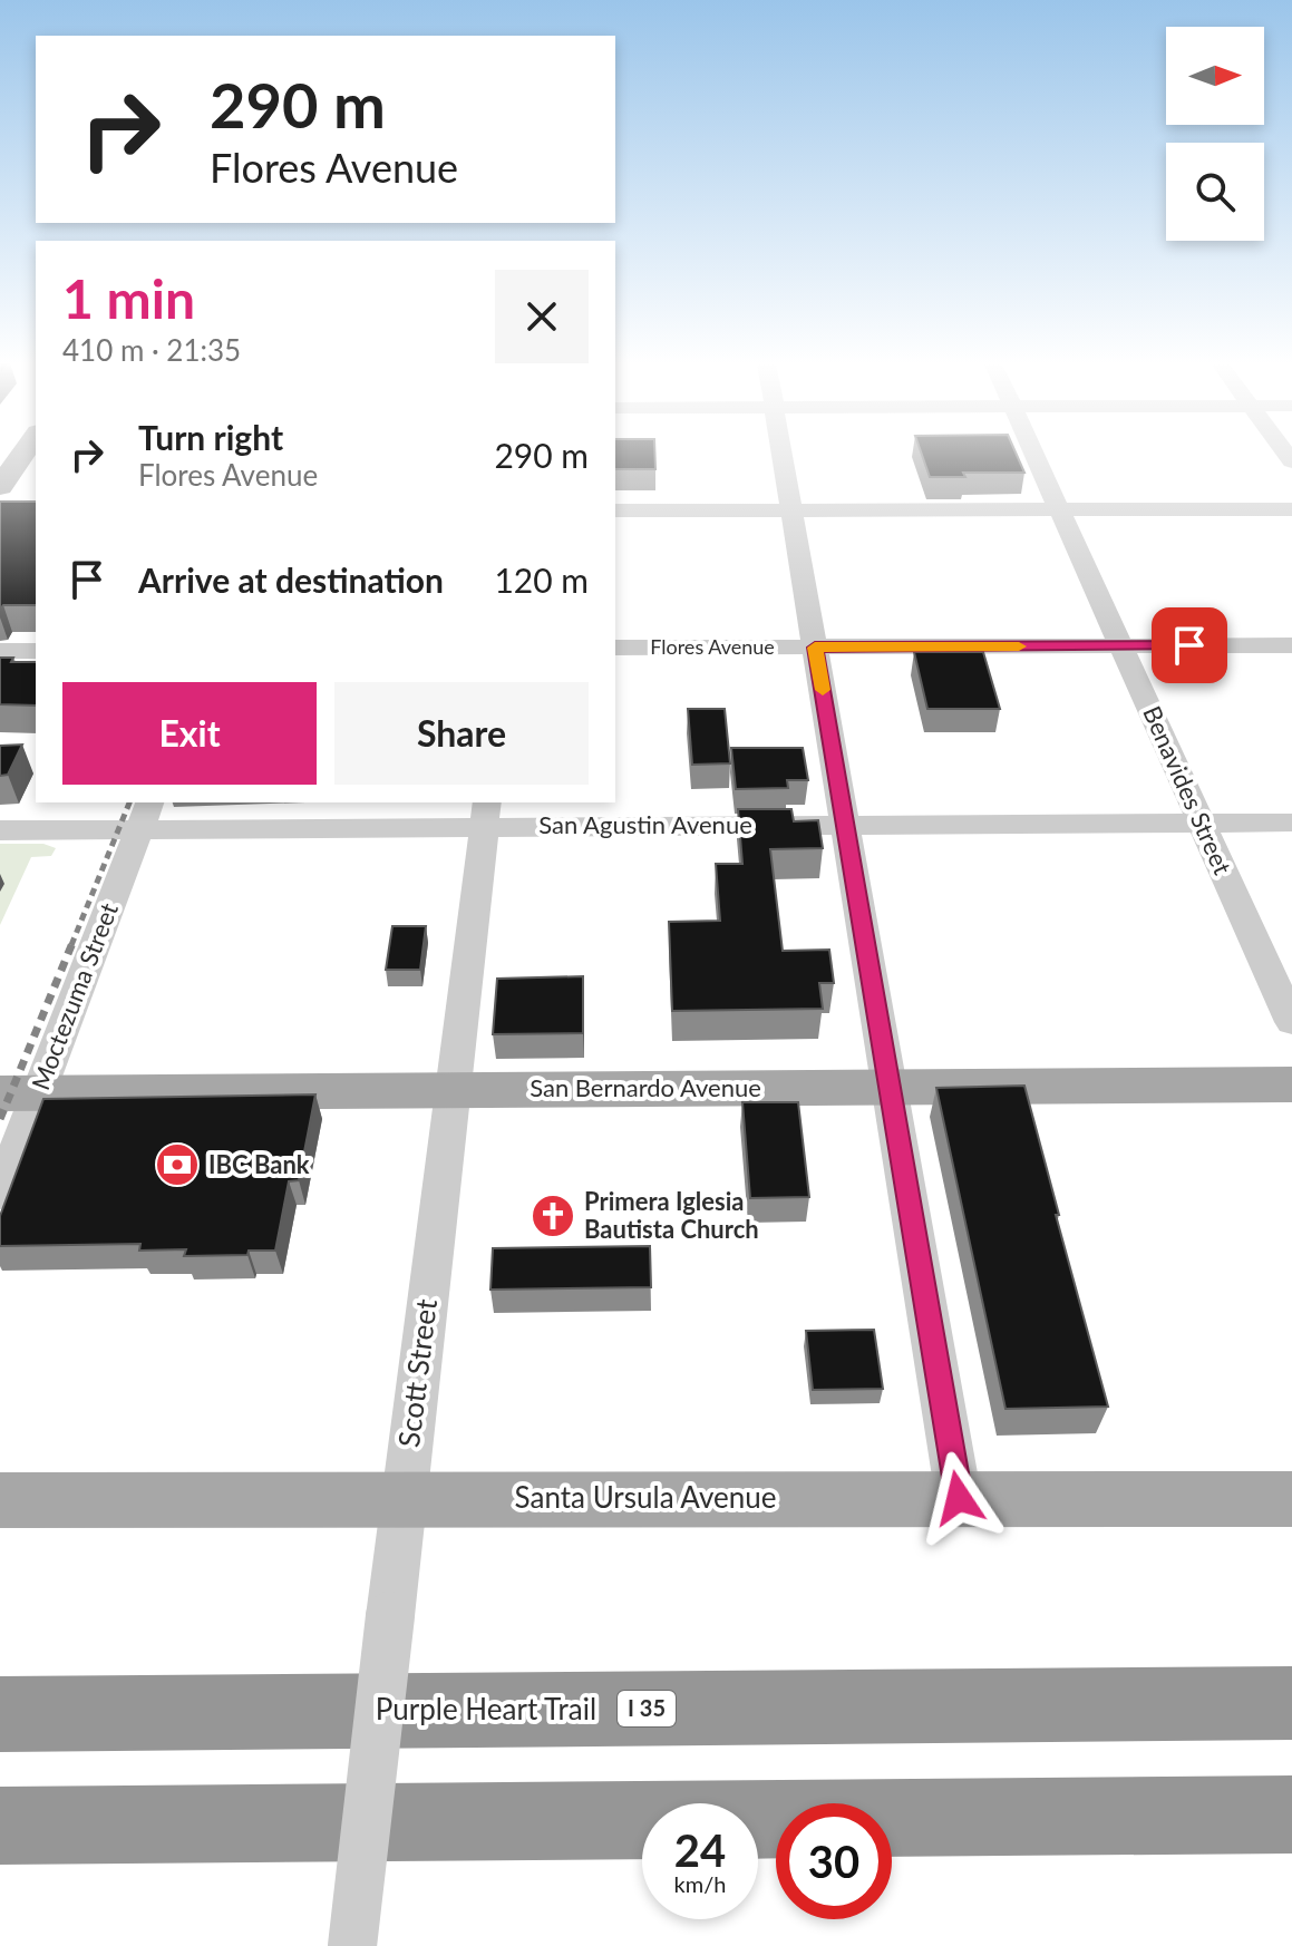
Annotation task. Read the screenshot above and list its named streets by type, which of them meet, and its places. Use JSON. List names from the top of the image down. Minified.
{"streets":{"highway":["I 35","Purple Heart Trail"],"main road":["San Bernardo Avenue","Santa Ursula Avenue"],"street":["Flores Avenue","Benavides Street","San Agustin Avenue","Moctezuma Street","Scott Street"]},"crossings":[["Flores Avenue","Benavides Street"],["Benavides Street","San Agustin Avenue"],["San Agustin Avenue","Moctezuma Street"],["San Agustin Avenue","Scott Street"],["Moctezuma Street","San Bernardo Avenue"],["San Bernardo Avenue","Scott Street"],["Scott Street","Santa Ursula Avenue"]],"places":{"bank":["IBC Bank"],"church":["Primera Iglesia Bautista Church"]},"north":"right","page":{"turn":["290 m","Flores Avenue"],"heading":["1 min","410 m · 21:35"],"list":[{"name":"Turn right","note":"Flores Avenue","value":"290 m"},{"name":"Arrive at destination","value":"120 m"}],"buttons":["Exit","Share"],"speed":"24 km/h","limit":"30"}}
